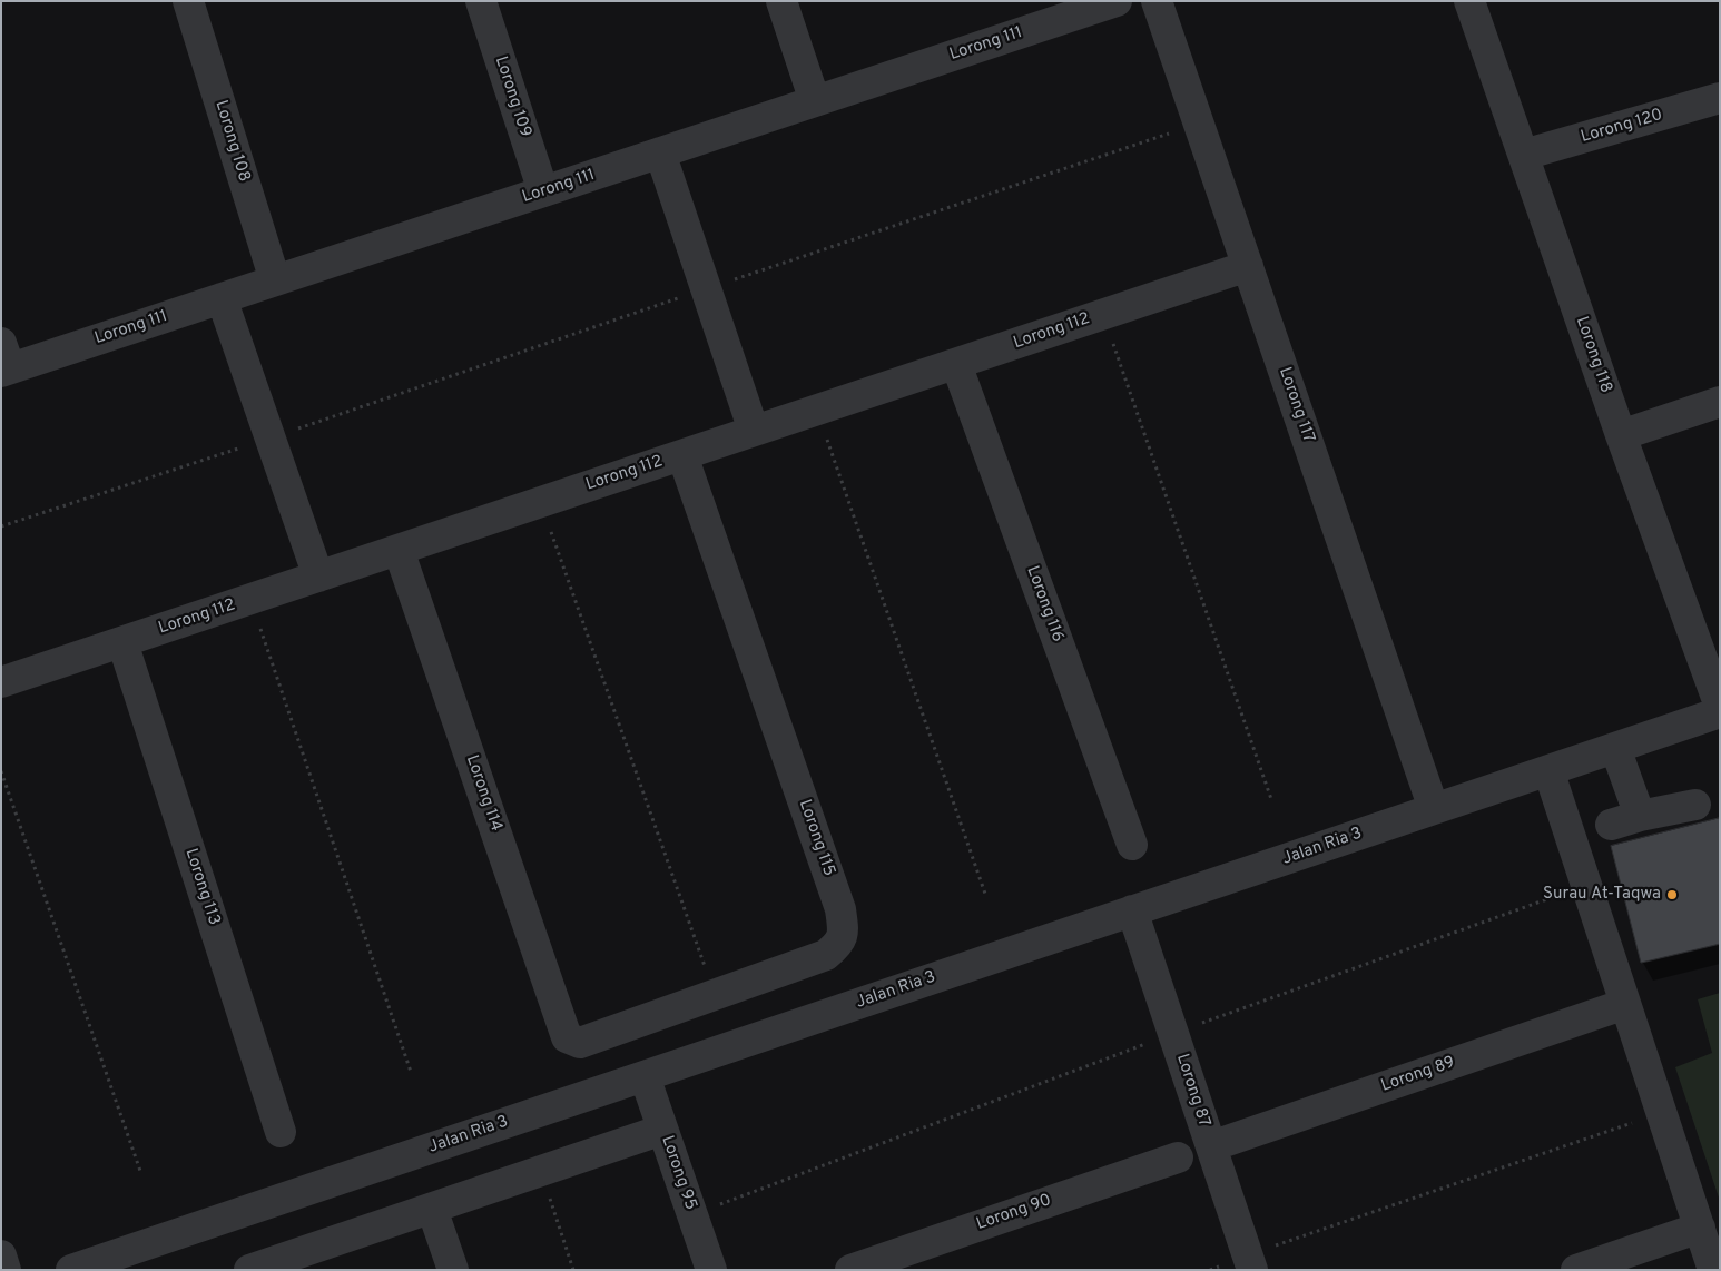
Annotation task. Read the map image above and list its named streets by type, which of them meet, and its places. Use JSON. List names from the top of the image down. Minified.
{"streets":{"street":["Lorong 111","Lorong 109","Lorong 120","Lorong 108","Lorong 112","Lorong 118","Lorong 117","Lorong 116","Lorong 114","Lorong 115","Jalan Ria 3","Lorong 113","Lorong 89","Lorong 87","Lorong 95","Lorong 90"]},"crossings":[["Lorong 111","Lorong 109"],["Lorong 111","Lorong 108"],["Lorong 120","Lorong 118"],["Lorong 112","Lorong 117"],["Lorong 112","Lorong 116"],["Lorong 112","Lorong 114"],["Lorong 112","Lorong 115"],["Lorong 112","Lorong 113"],["Lorong 117","Jalan Ria 3"],["Lorong 114","Lorong 115"],["Jalan Ria 3","Lorong 87"],["Jalan Ria 3","Lorong 95"],["Lorong 89","Lorong 87"]],"places":["Surau At-Taqwa"]}
